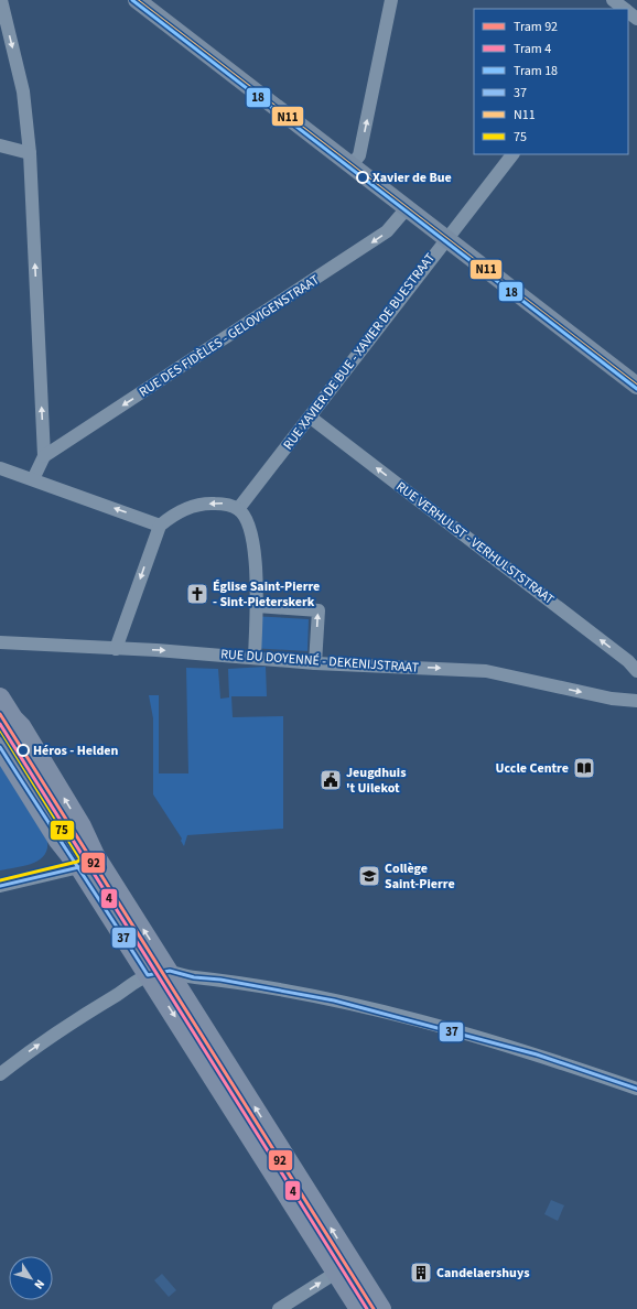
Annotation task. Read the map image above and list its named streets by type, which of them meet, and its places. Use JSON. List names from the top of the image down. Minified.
{"streets":{"street":["RUE DES FIDÈLES - GELOVIGENSTRAAT","RUE XAVIER DE BUE - XAVIER DE BUESTRAAT","RUE VERHULST - VERHULSTSTRAAT","RUE DU DOYENNÉ - DEKENIJSTRAAT"]},"crossings":[["RUE XAVIER DE BUE - XAVIER DE BUESTRAAT","RUE VERHULST - VERHULSTSTRAAT"]],"one_way":["RUE DES FIDÈLES - GELOVIGENSTRAAT","RUE VERHULST - VERHULSTSTRAAT","RUE DU DOYENNÉ - DEKENIJSTRAAT"],"places":{"other":["Xavier de Bue","Héros - Helden"],"church":["Église Saint-Pierre - Sint-Pieterskerk"],"library":["Uccle Centre"],"public building":["Jeugdhuis 't Uilekot"],"school or university":["Collège Saint-Pierre"],"building":["Candelaershuys"]},"lines":["tram line 18","transit line N11","tram line 92","tram line 4","transit line 75","transit line 37"],"legend":["Tram 92","Tram 4","Tram 18","37","N11","75"],"north":"bottom right"}
